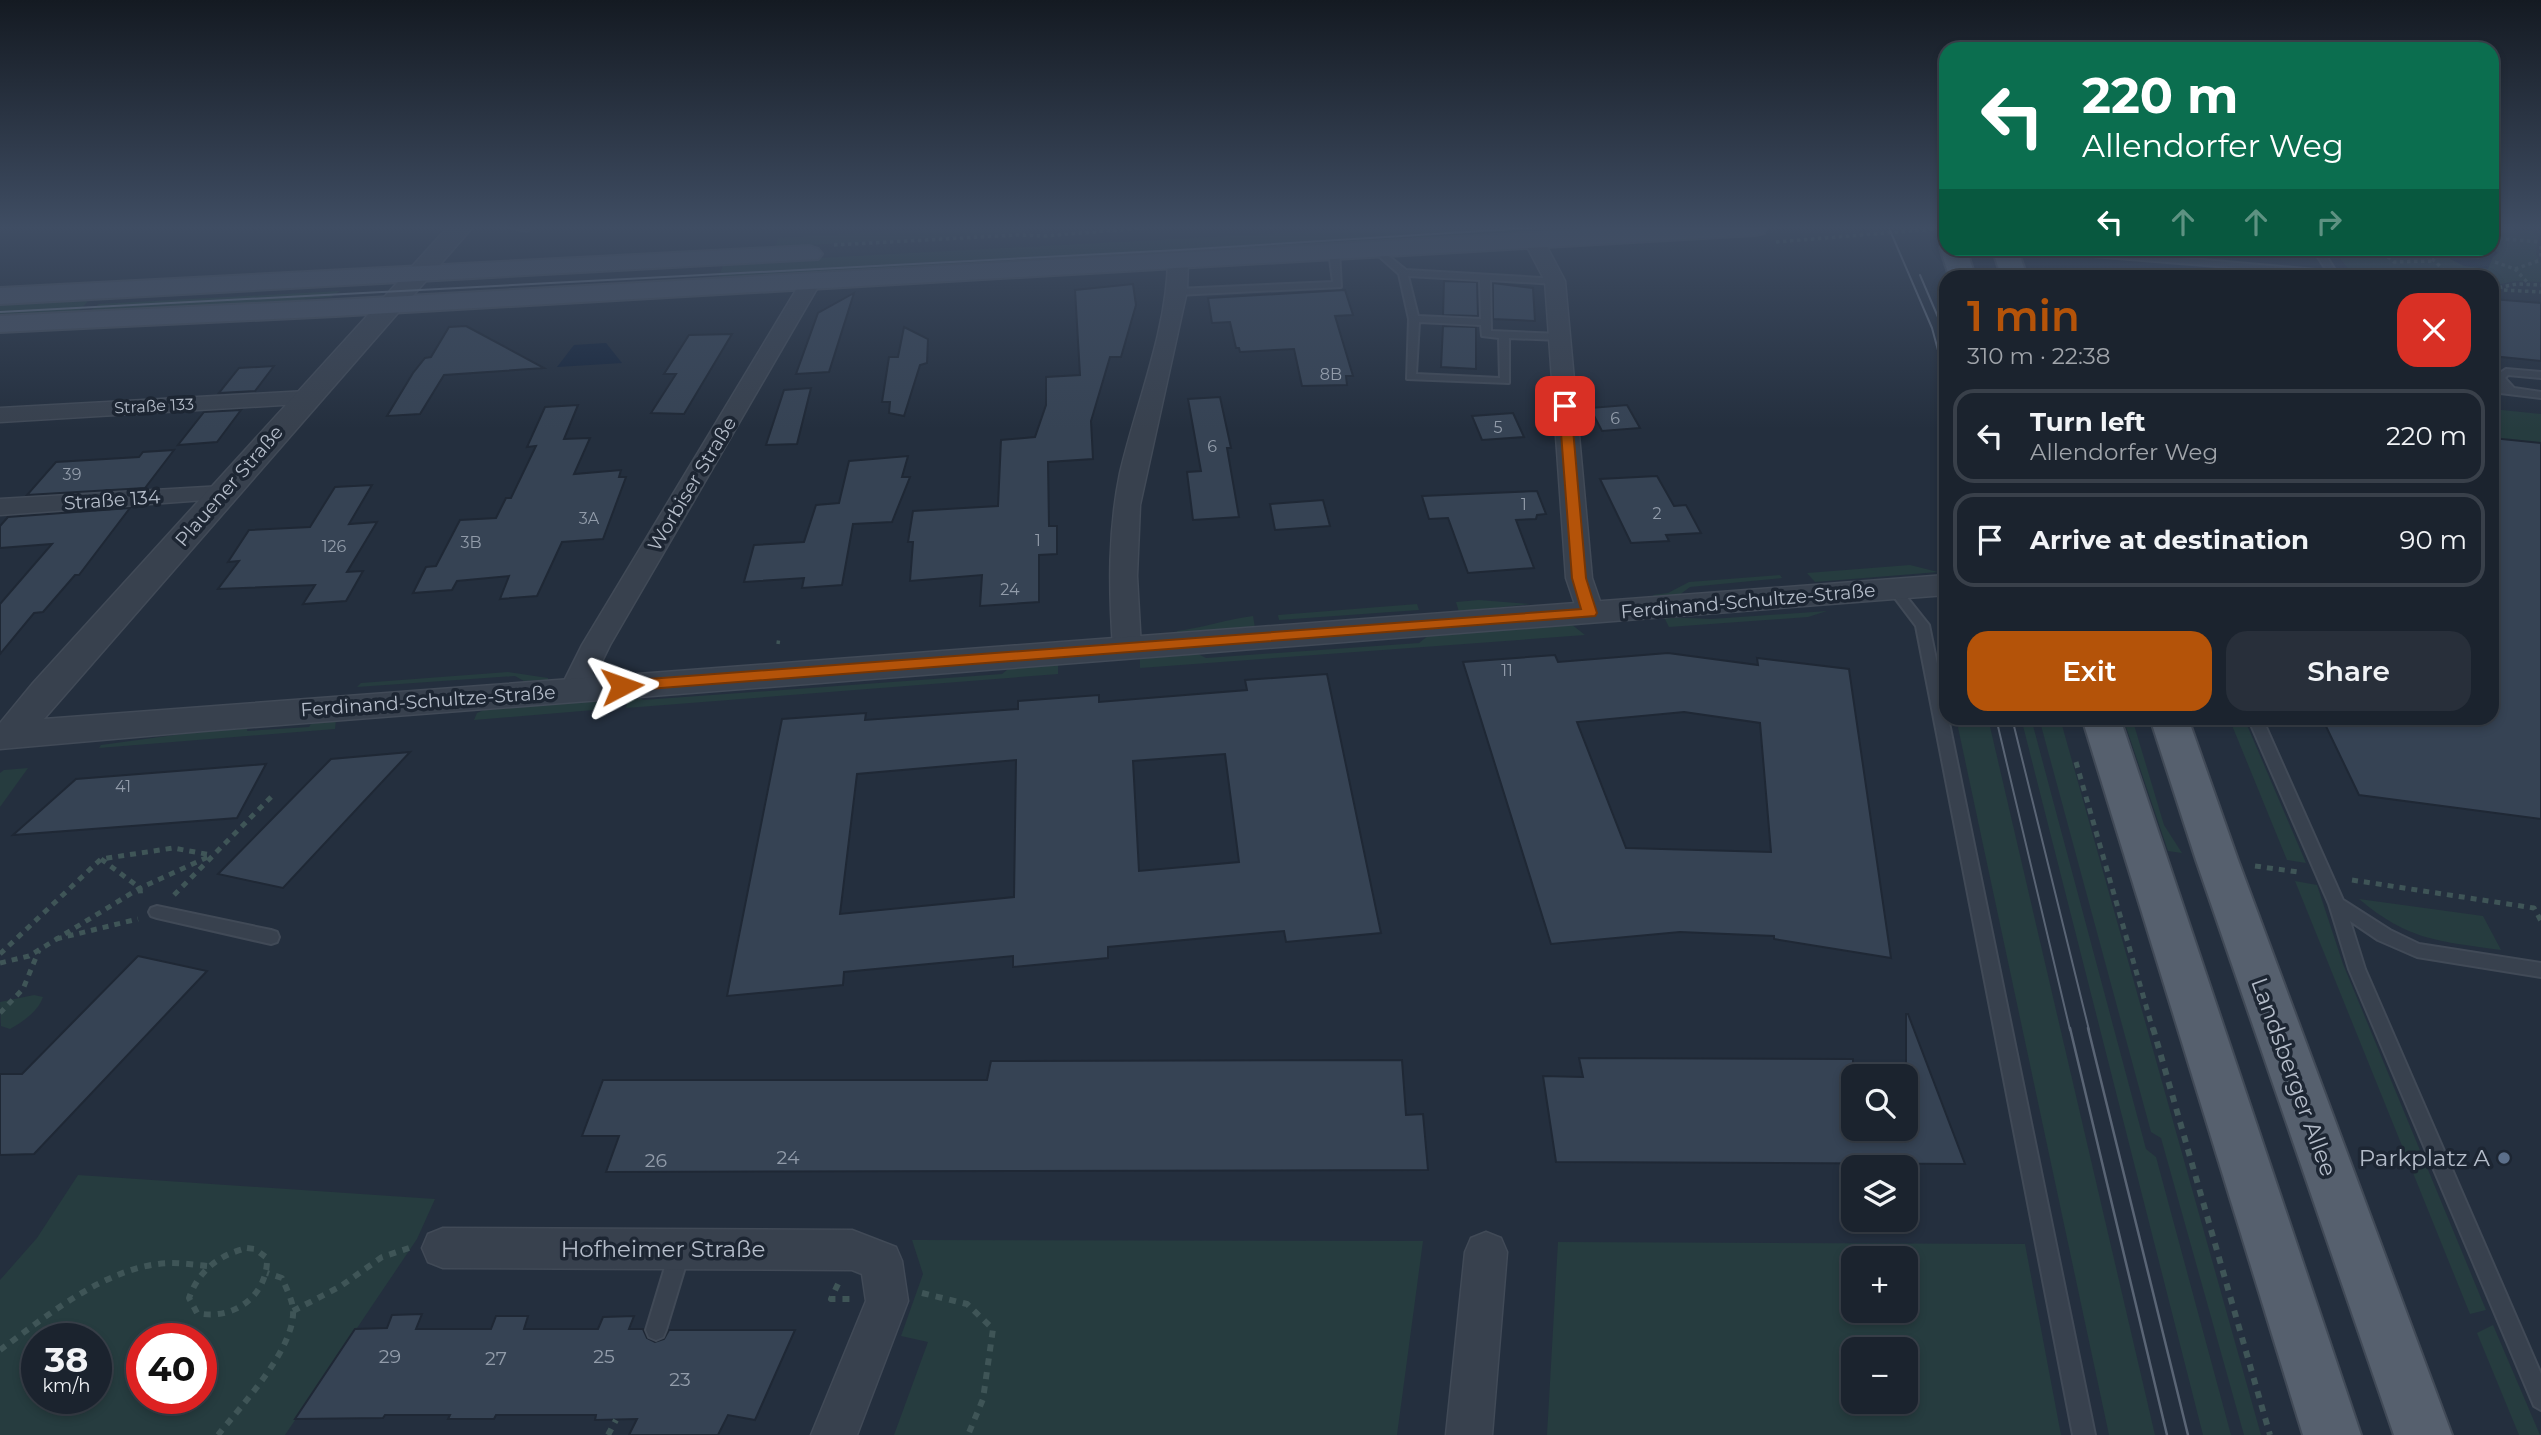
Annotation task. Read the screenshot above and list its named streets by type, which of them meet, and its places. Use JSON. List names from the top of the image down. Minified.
{"streets":{"main road":["Landsberger Allee"],"street":["Straße 133","Worbiser Straße","Plauener Straße","Straße 134","Ferdinand-Schultze-Straße","Hofheimer Straße"]},"crossings":[["Straße 133","Plauener Straße"],["Worbiser Straße","Ferdinand-Schultze-Straße"],["Plauener Straße","Straße 134"],["Plauener Straße","Ferdinand-Schultze-Straße"]],"places":["Parkplatz A"],"house_numbers":["8B","6","5","6","39","1","2","3A","1","3B","126","24","11","41","24","26","29","25","27","23"],"page":{"turn":["220 m","Allendorfer Weg"],"heading":["1 min","310 m · 22:38"],"list":[{"name":"Turn left","note":"Allendorfer Weg","value":"220 m"},{"name":"Arrive at destination","value":"90 m"}],"buttons":["Exit","Share"],"map_buttons":["+","−"],"speed":"38 km/h","limit":"40"}}
